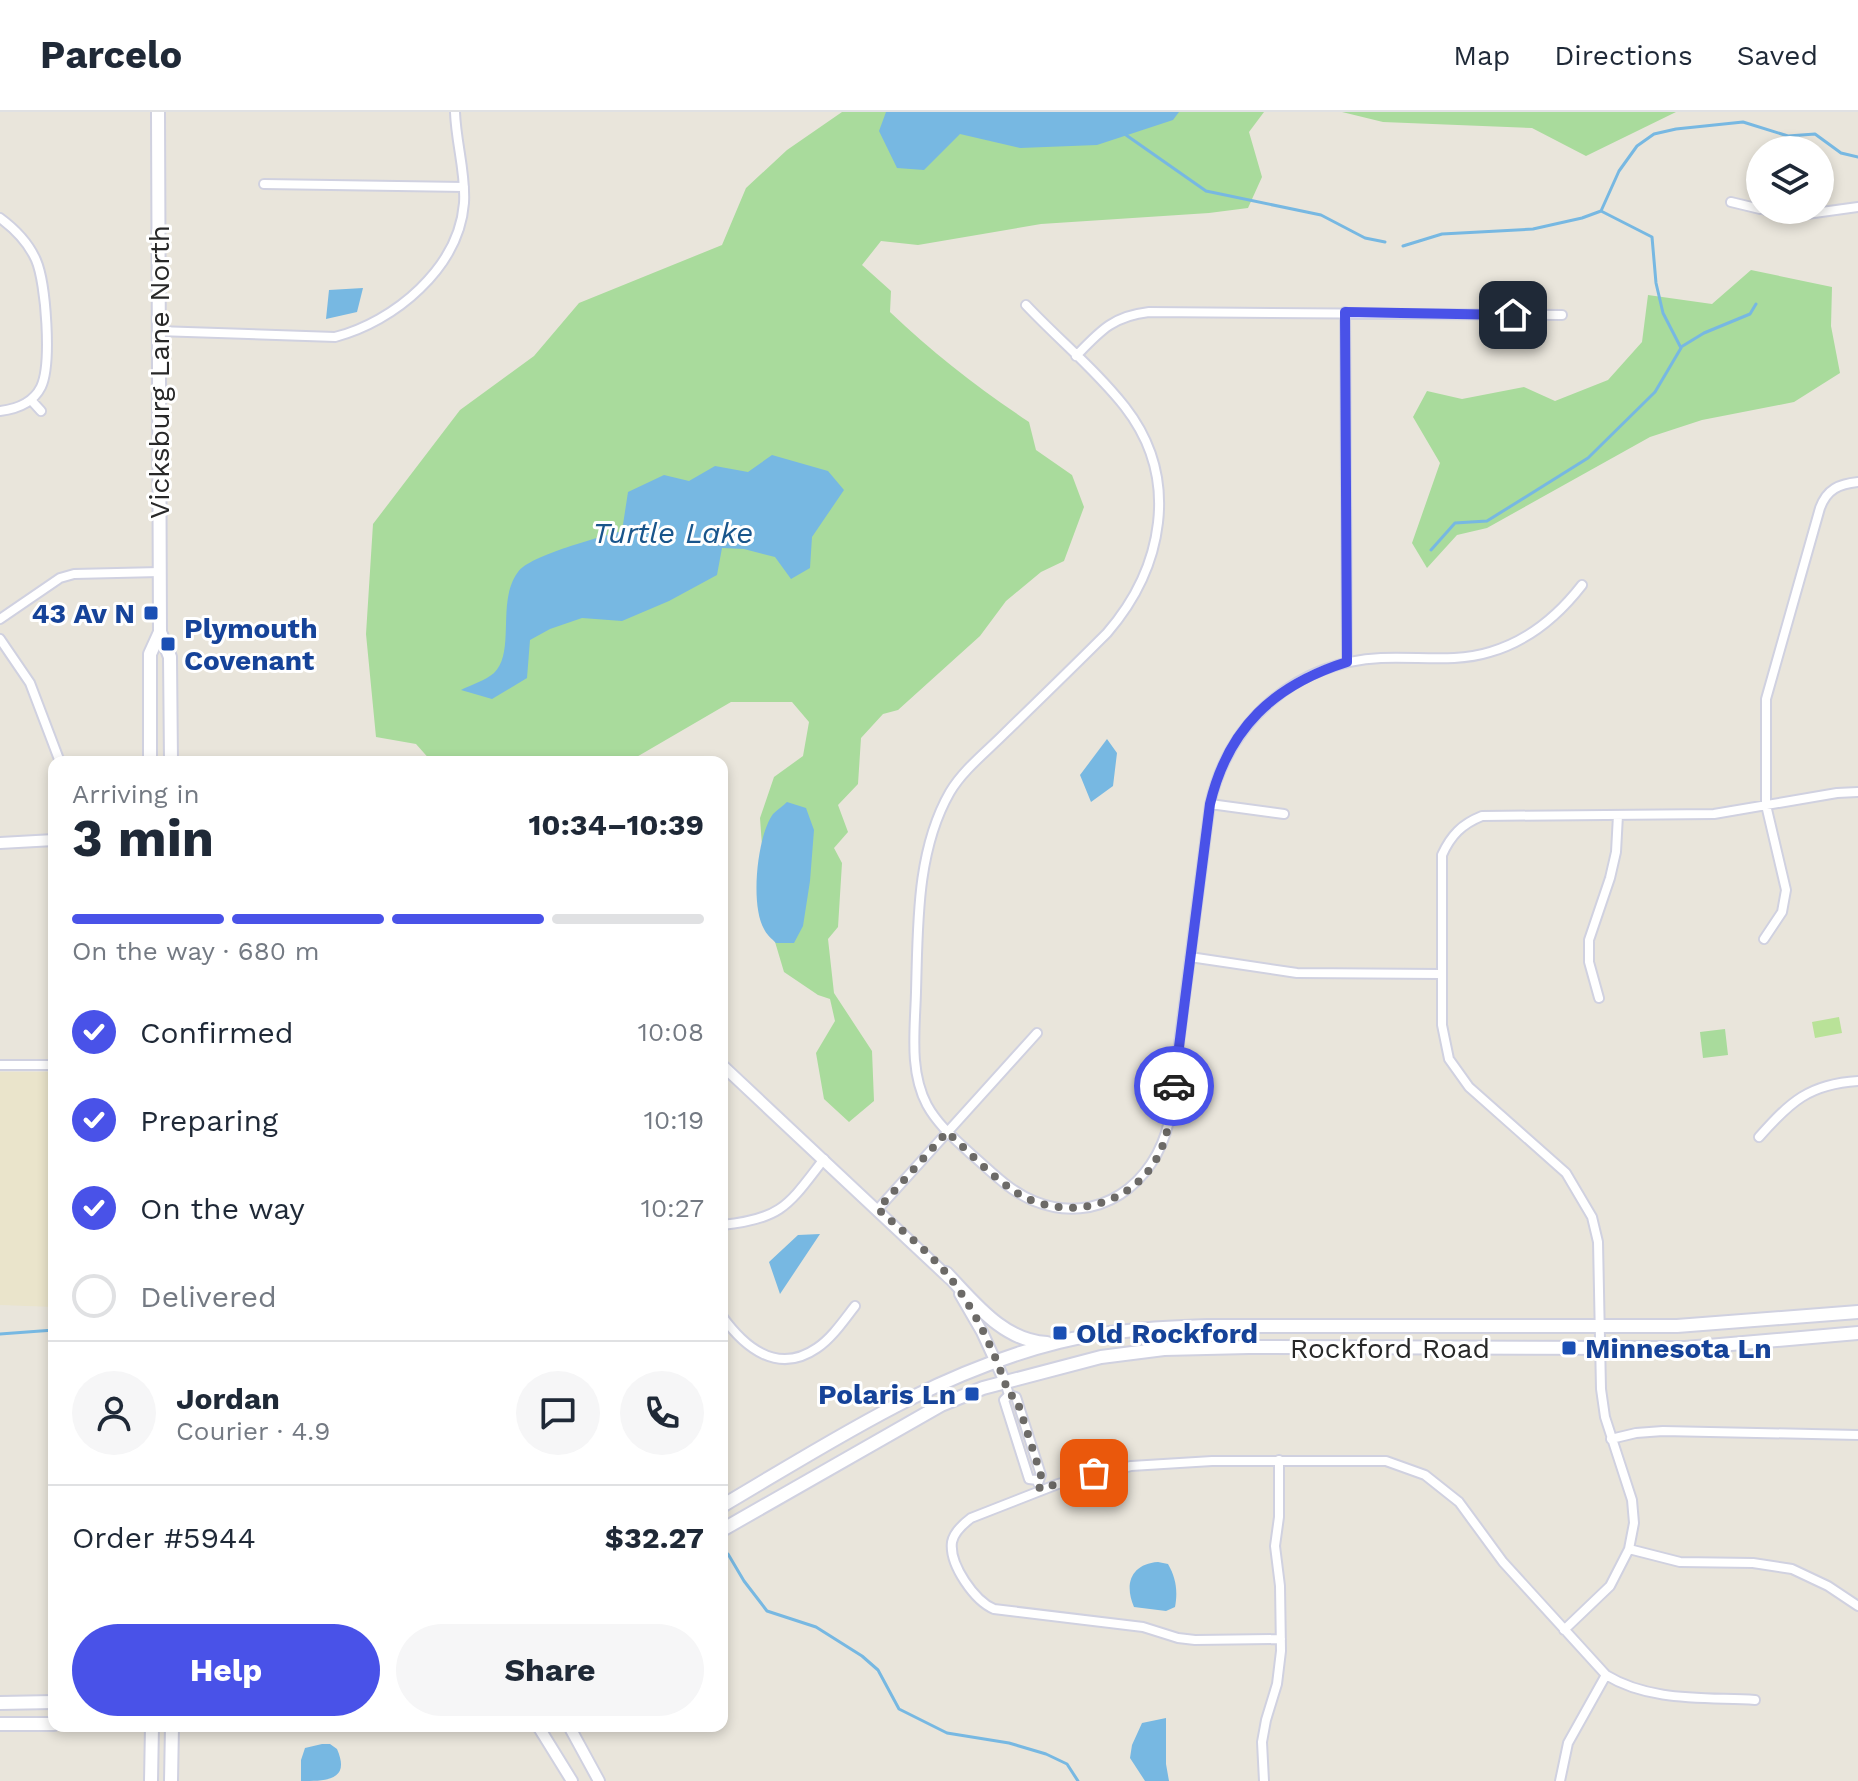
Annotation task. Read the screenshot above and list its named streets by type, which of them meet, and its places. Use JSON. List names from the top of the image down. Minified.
{"streets":{"main road":["Vicksburg Lane North","Rockford Road"]},"water":["Turtle Lake"],"places":{"transit":["43 Av N","Plymouth Covenant","Old Rockford","Minnesota Ln","Polaris Ln"]},"page":{"header":"Parcelo","nav":["Map","Directions","Saved"],"heading":["3 min","Arriving in","10:34–10:39"],"panel":["Jordan","Courier · 4.9","Order #5944","$32.27"],"bar":"On the way · 680 m","list":[["Confirmed","10:08"],["Preparing","10:19"],["On the way","10:27"],"Delivered"],"buttons":["Help","Share"]}}
